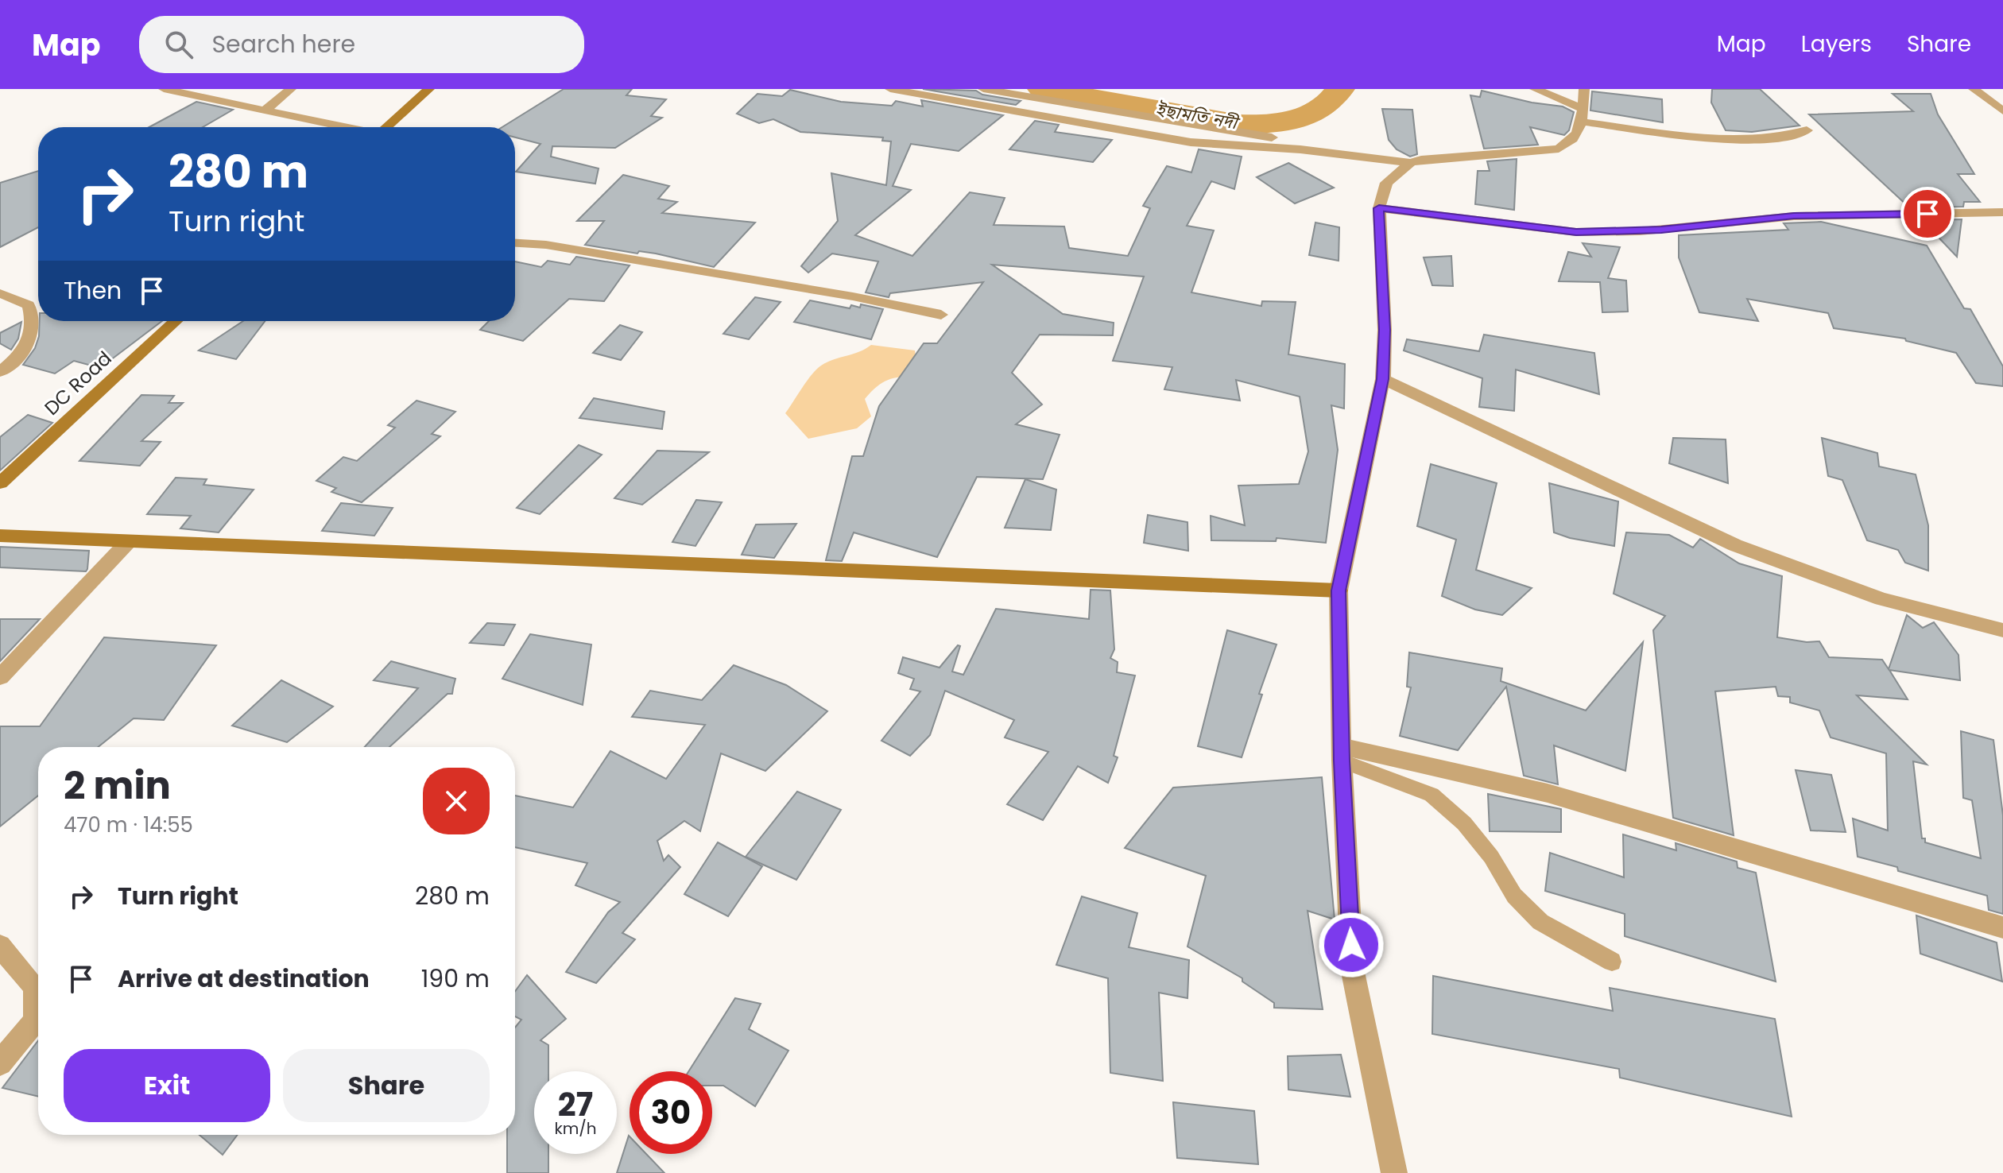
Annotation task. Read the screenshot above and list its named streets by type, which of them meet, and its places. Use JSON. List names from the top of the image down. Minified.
{"streets":{"street":["DC Road"]},"water":["ইছামতি নদী"],"page":{"header":"Map","search":"Search here","nav":["Map","Layers","Share"],"turn":["280 m","Turn right"],"then":"Then","heading":["2 min","470 m · 14:55"],"list":[{"name":"Turn right","value":"280 m"},{"name":"Arrive at destination","value":"190 m"}],"buttons":["Exit","Share"],"speed":"27 km/h","limit":"30"}}
